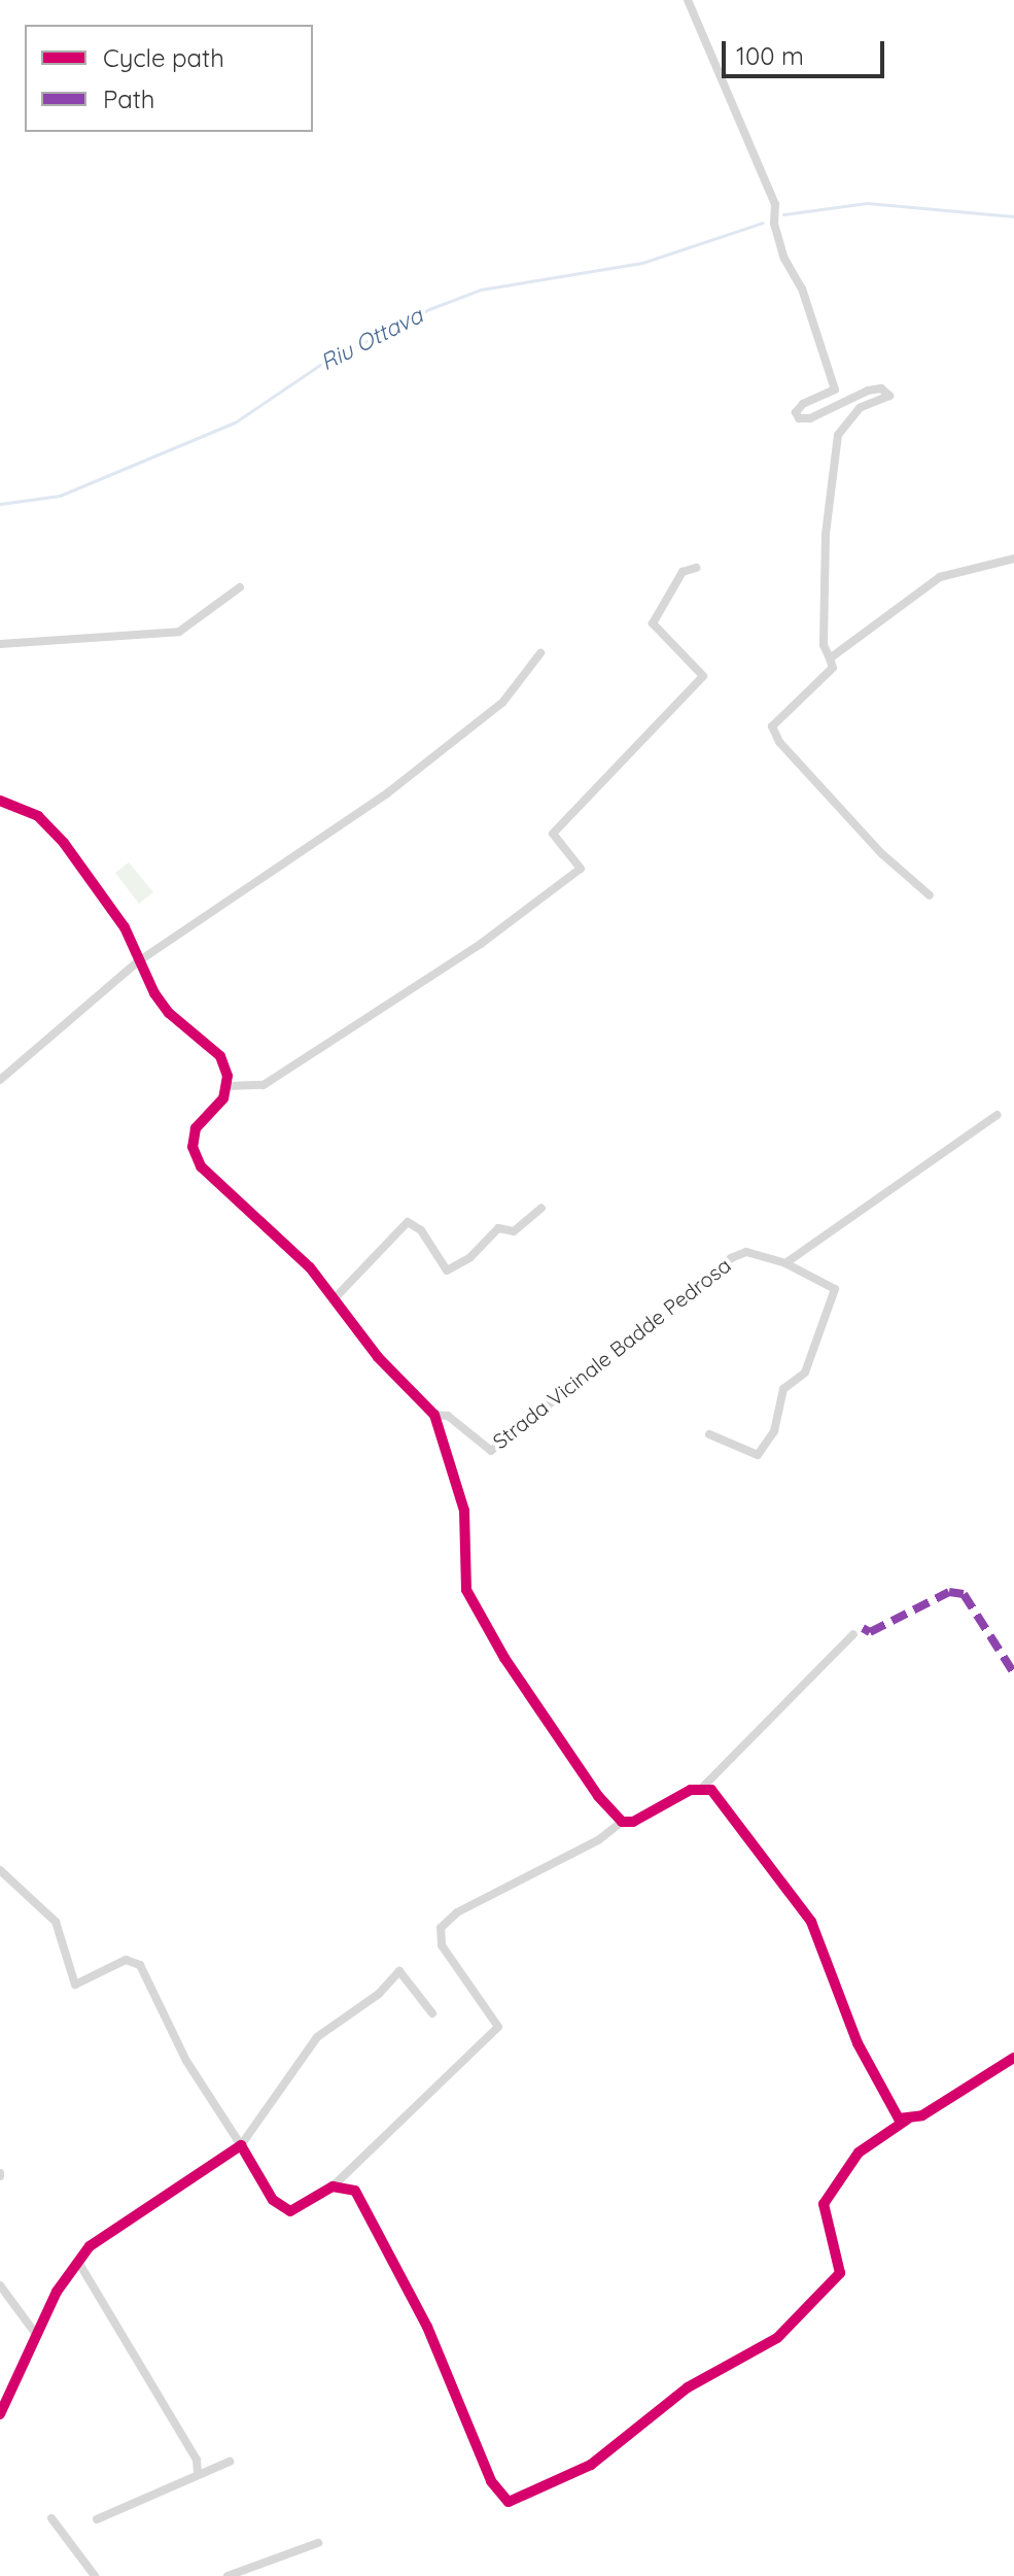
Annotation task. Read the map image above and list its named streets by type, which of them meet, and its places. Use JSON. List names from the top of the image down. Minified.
{"streets":{"street":["Strada Vicinale Badde Pedrosa"]},"water":["Riu Ottava"],"legend":["Cycle path","Path"],"scale_bar":"100 m"}
